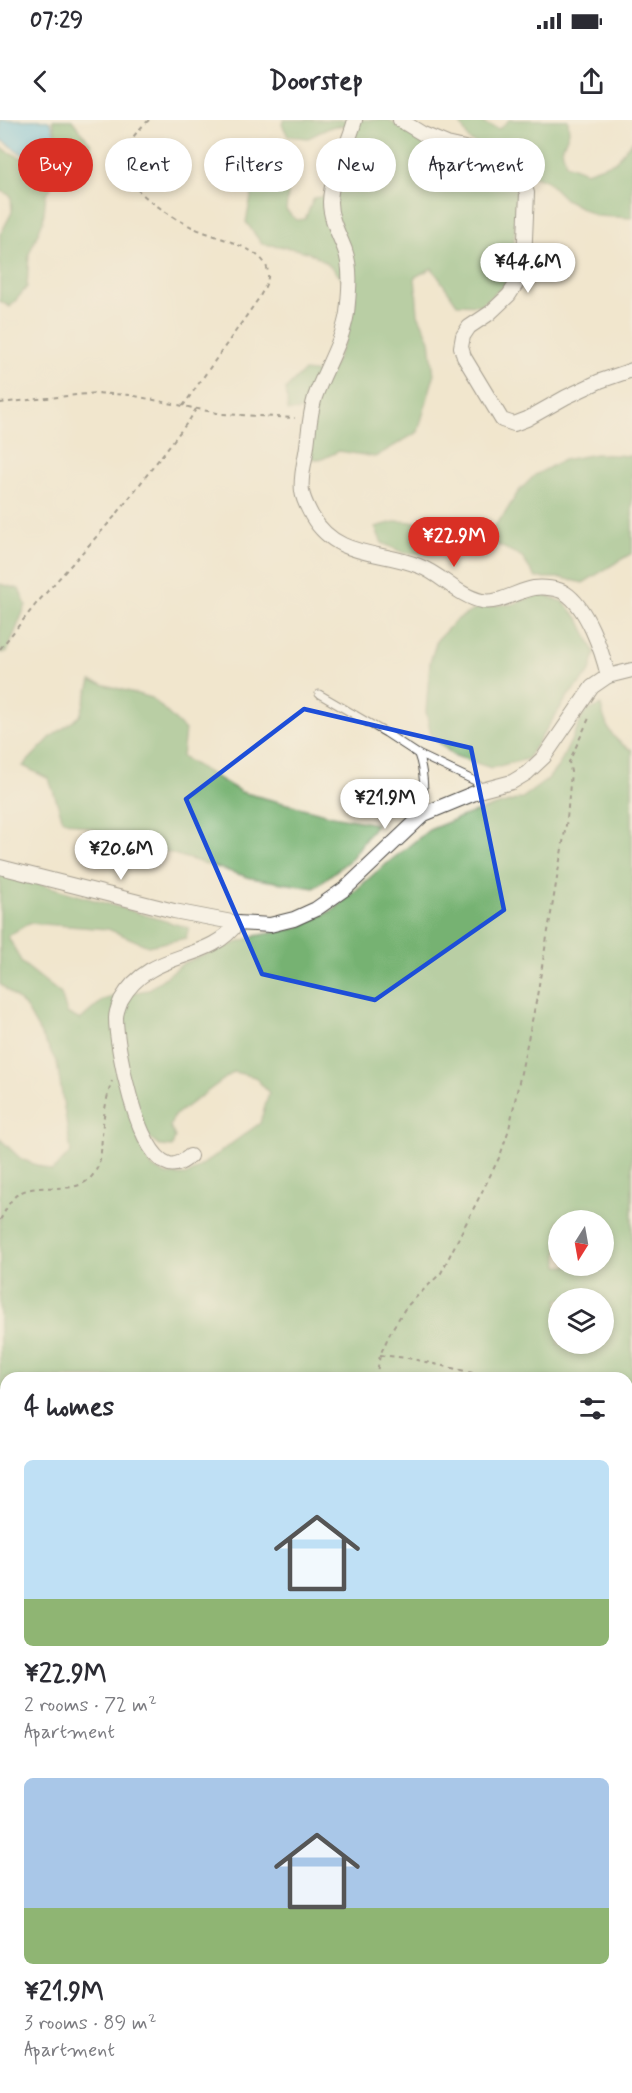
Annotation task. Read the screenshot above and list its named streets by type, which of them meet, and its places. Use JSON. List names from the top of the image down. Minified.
{"north":"bottom","page":{"status":"07:29","header":"Doorstep","chip":["Buy","Rent","Filters","New","Apartment"],"price":["¥44.6M","¥22.9M","¥21.9M","¥20.6M"],"heading":"4 homes","list":[{"name":"¥22.9M","note":"2 rooms · 72 m² · Apartment"},{"name":"¥21.9M","note":"3 rooms · 89 m² · Apartment"}]}}
